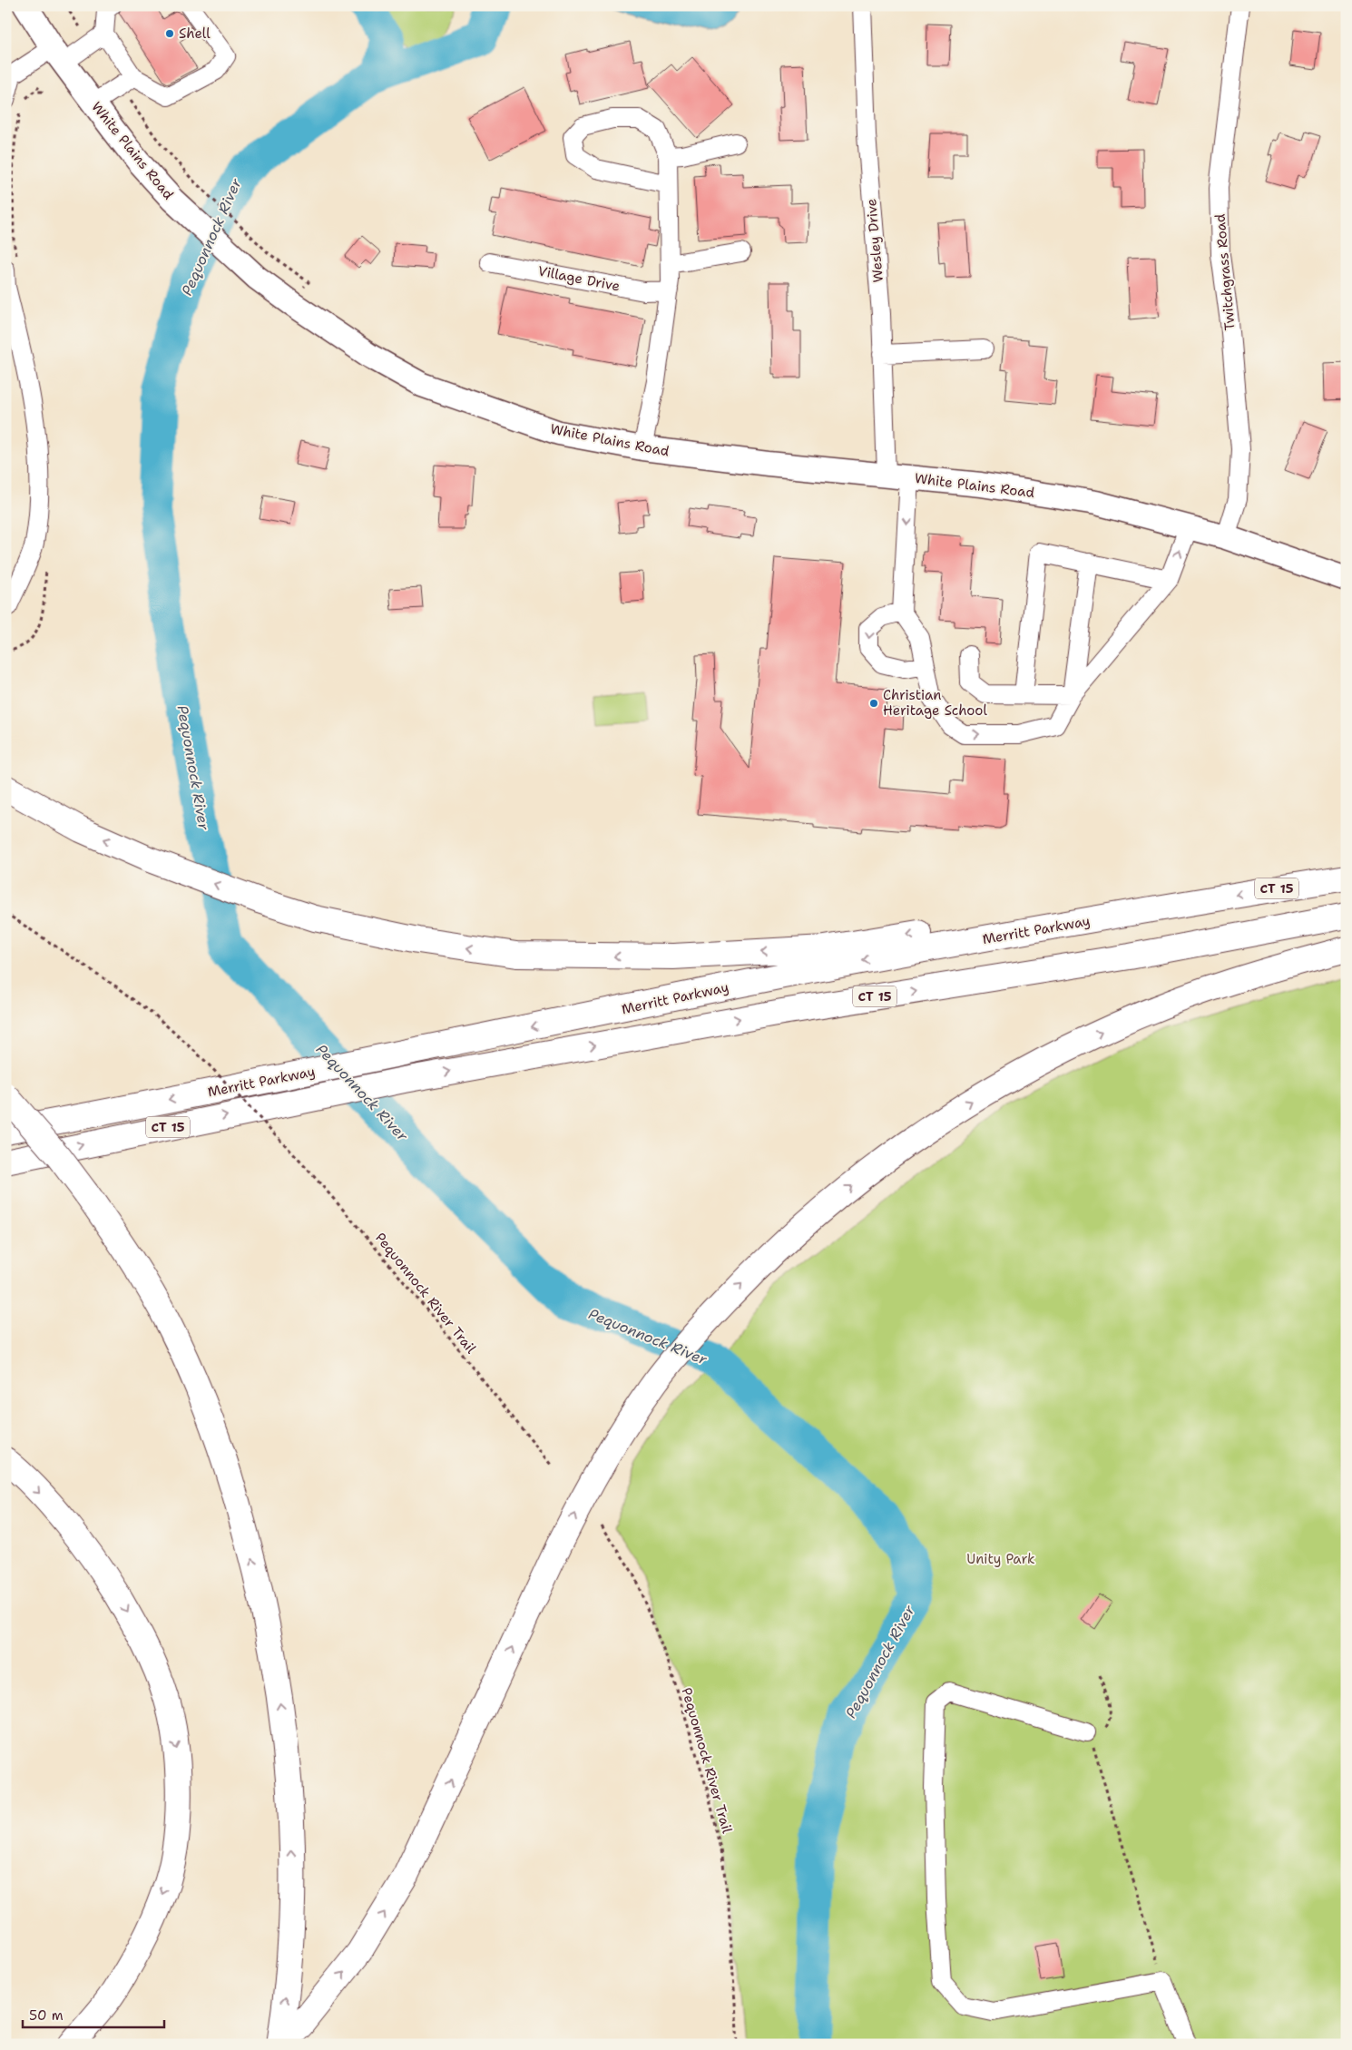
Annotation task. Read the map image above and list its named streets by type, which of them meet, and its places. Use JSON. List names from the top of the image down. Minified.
{"streets":{"highway":["CT 15","Merritt Parkway"],"main road":["White Plains Road"],"street":["Wesley Drive","Twitchgrass Road","Village Drive"],"path":["Pequonnock River Trail"]},"crossings":[["White Plains Road","Wesley Drive"],["White Plains Road","Twitchgrass Road"]],"water":["Pequonnock River"],"parks":["Unity Park"],"places":["Shell","Christian Heritage School"],"scale_bar":"50 m"}
